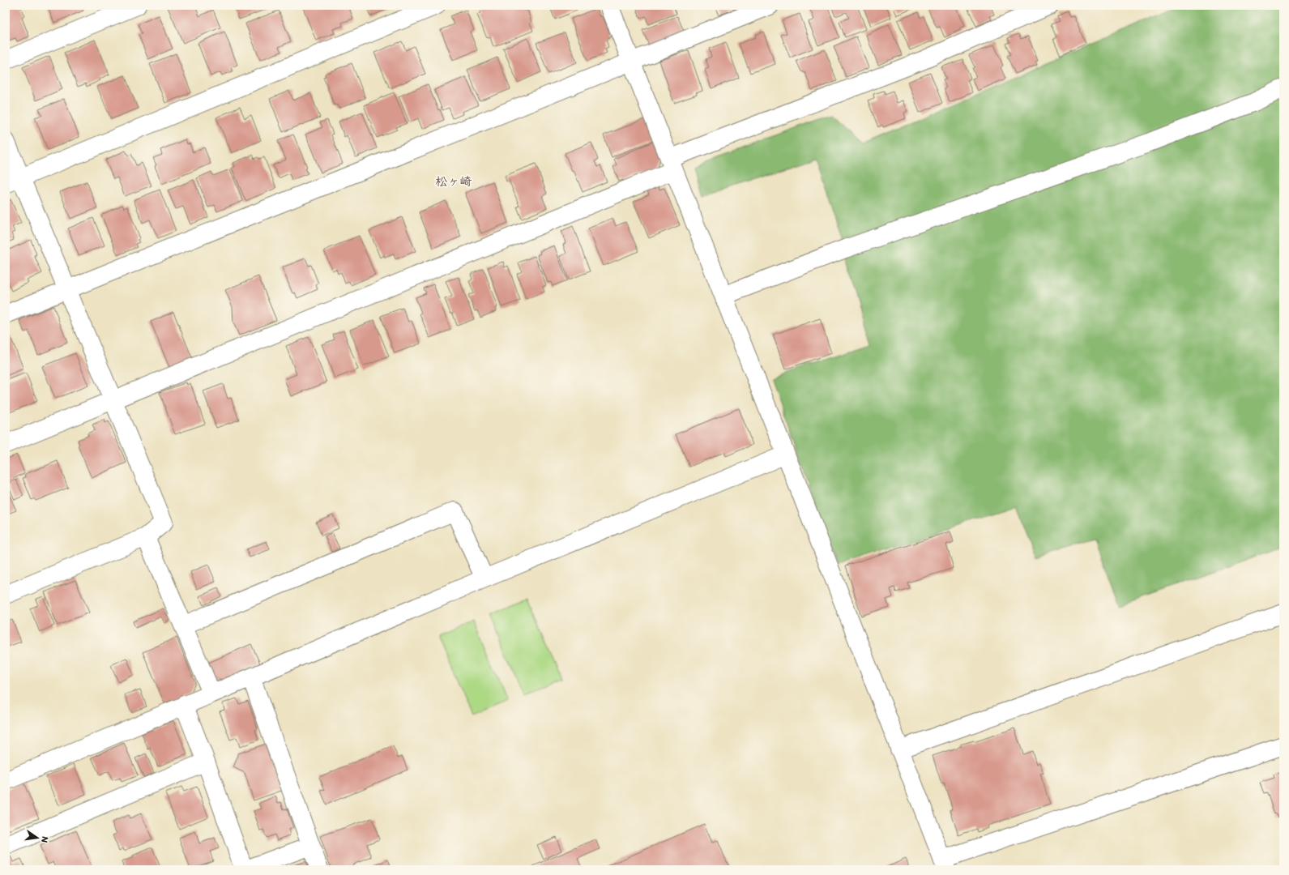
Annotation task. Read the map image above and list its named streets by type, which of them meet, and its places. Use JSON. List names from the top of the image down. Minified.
{"districts":["松ヶ崎"],"north":"right"}
